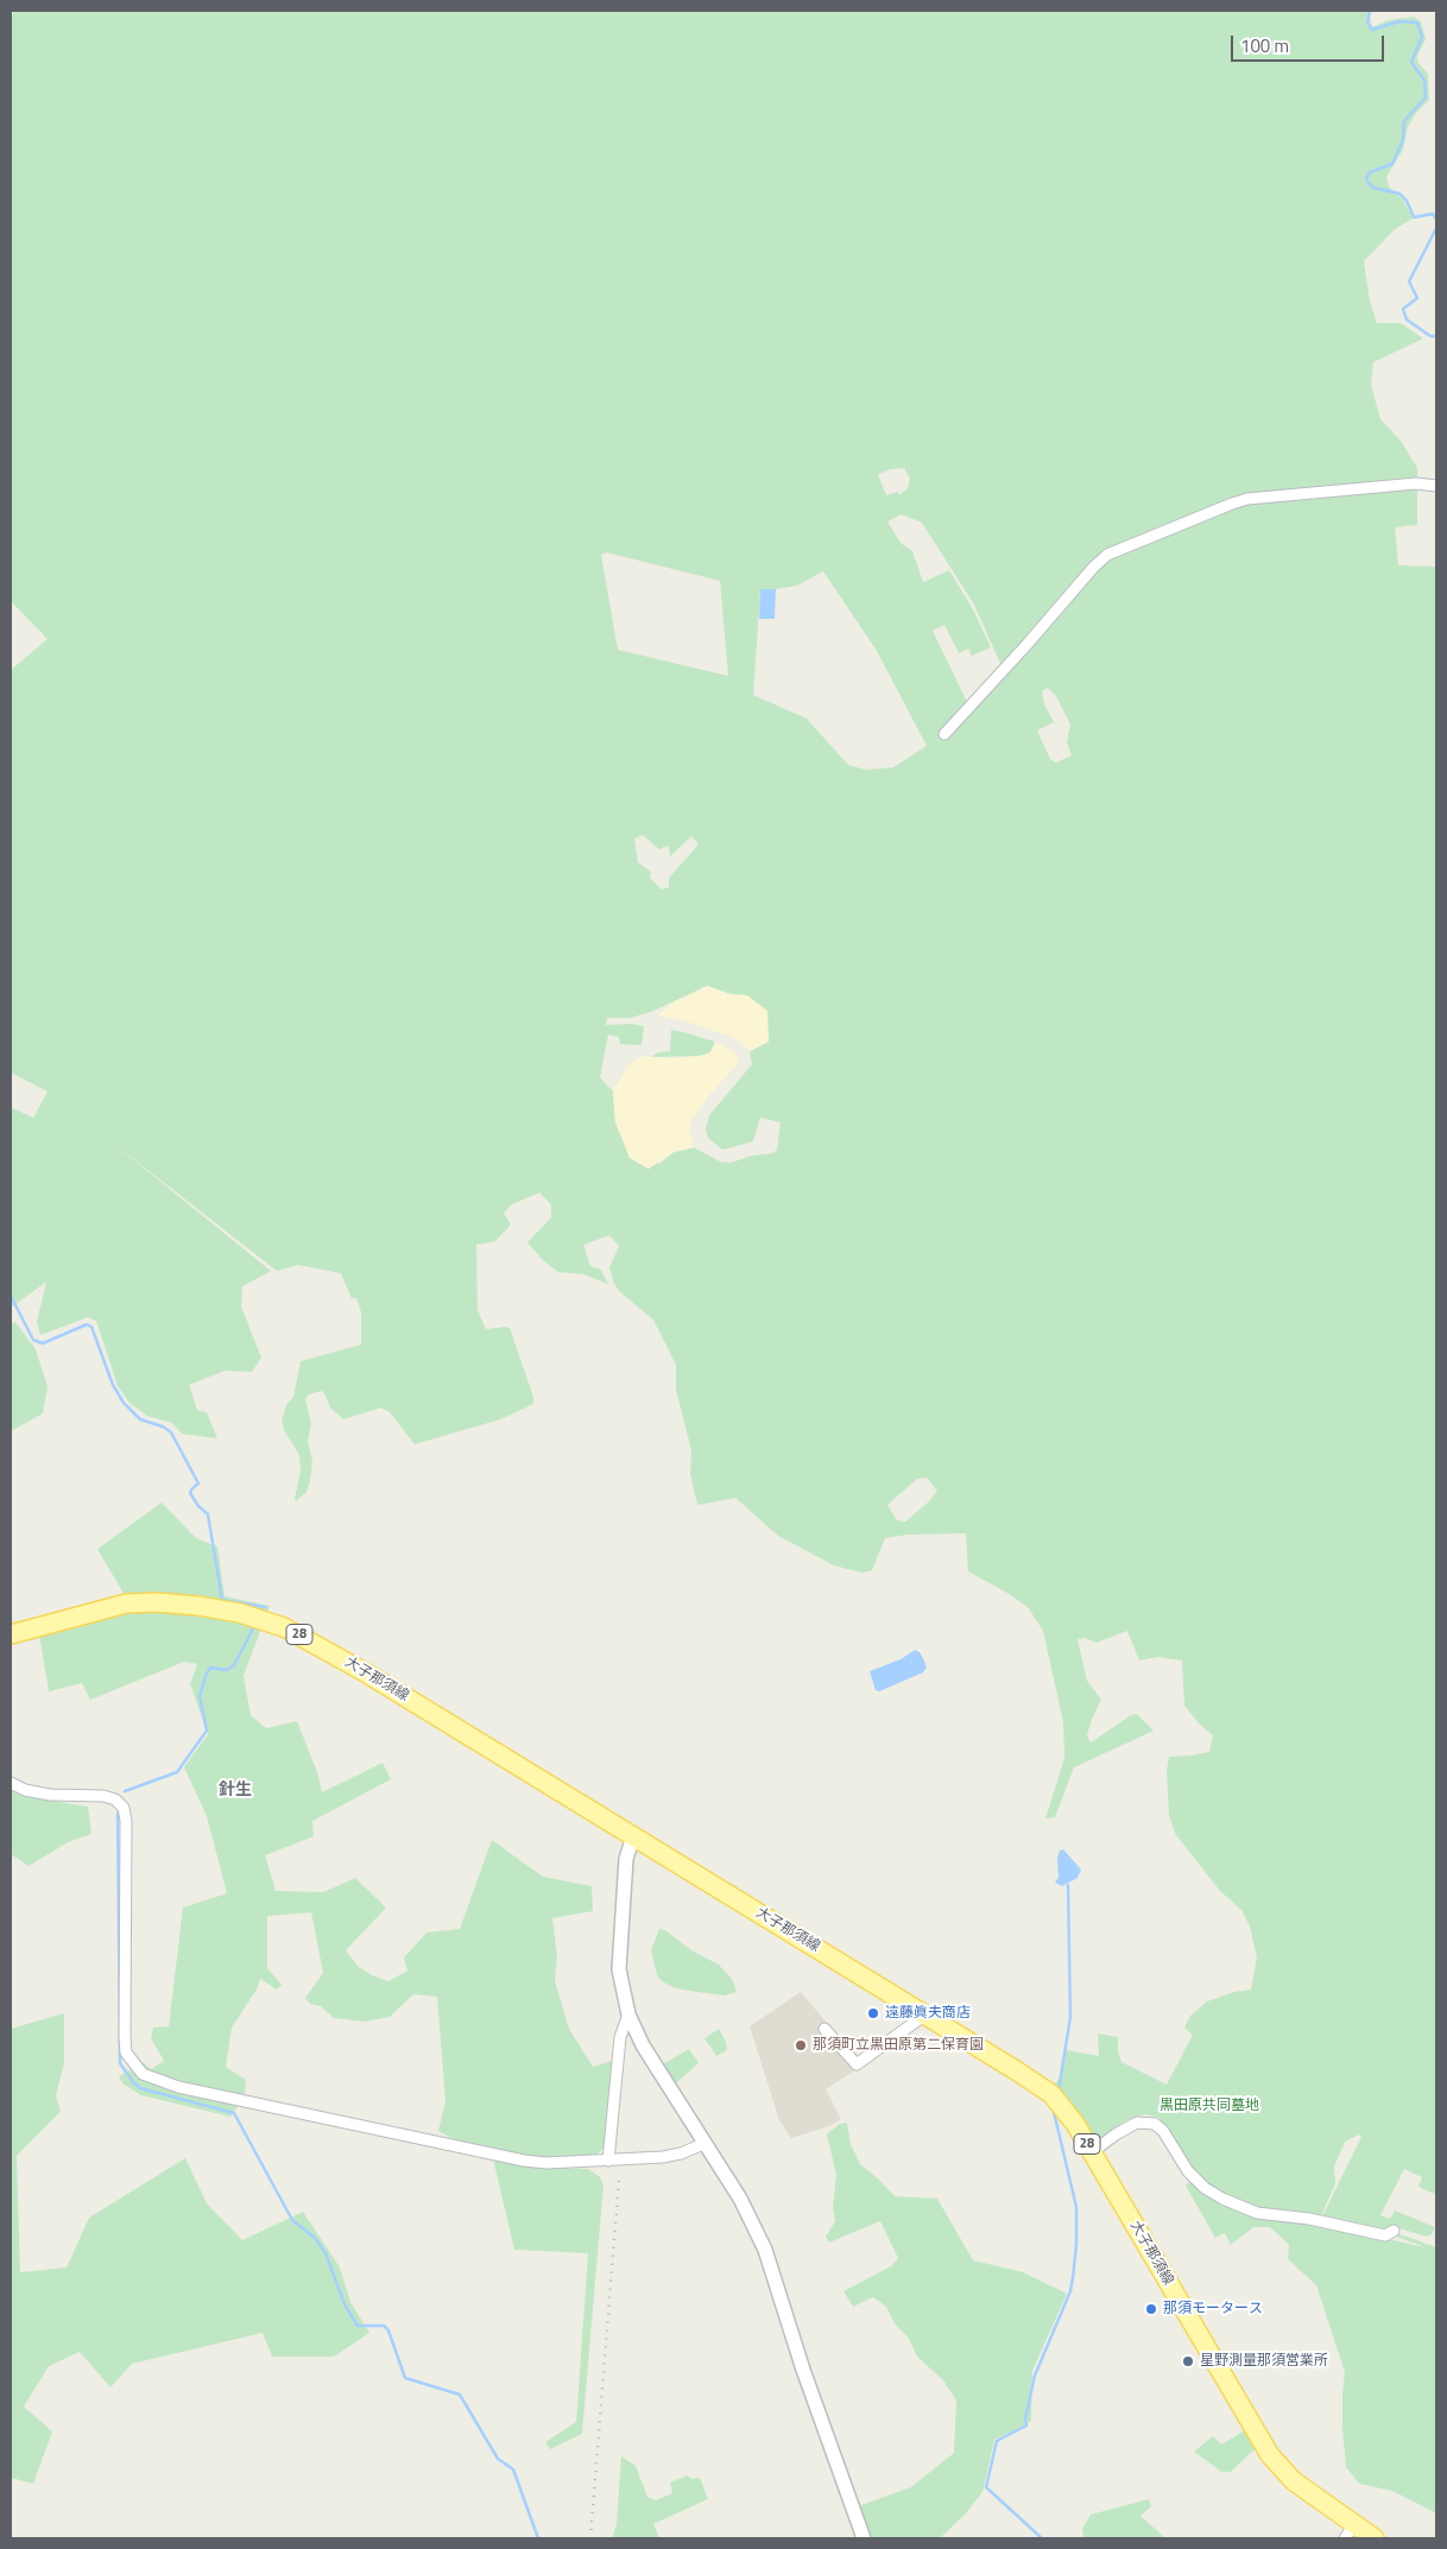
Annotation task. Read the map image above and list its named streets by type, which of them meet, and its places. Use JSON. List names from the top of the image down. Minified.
{"streets":{"main road":["28","大子那須線"]},"districts":["針生"],"parks":["黒田原共同墓地"],"places":["遠藤眞夫商店","那須町立黒田原第二保育園","那須モータース","星野測量那須営業所"],"scale_bar":"100 m"}
